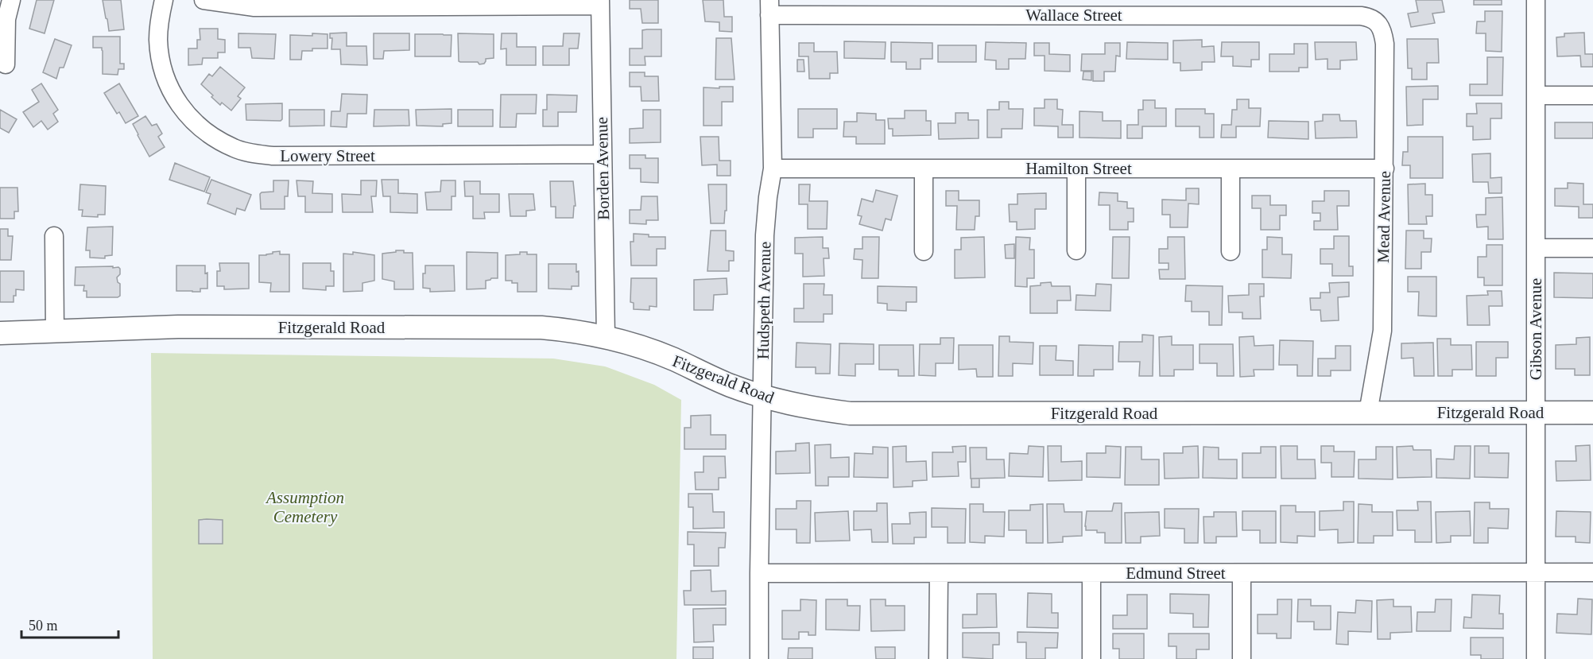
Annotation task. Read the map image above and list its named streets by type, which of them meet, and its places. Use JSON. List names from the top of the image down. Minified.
{"streets":{"main road":["Fitzgerald Road"],"street":["Wallace Street","Lowery Street","Borden Avenue","Hamilton Street","Mead Avenue","Hudspeth Avenue","Gibson Avenue","Edmund Street"]},"crossings":[["Wallace Street","Mead Avenue"],["Wallace Street","Hudspeth Avenue"],["Lowery Street","Borden Avenue"],["Borden Avenue","Fitzgerald Road"],["Hamilton Street","Mead Avenue"],["Hamilton Street","Hudspeth Avenue"],["Mead Avenue","Fitzgerald Road"],["Hudspeth Avenue","Fitzgerald Road"],["Hudspeth Avenue","Edmund Street"],["Fitzgerald Road","Gibson Avenue"],["Gibson Avenue","Edmund Street"]],"parks":["Assumption Cemetery"],"scale_bar":"50 m"}
